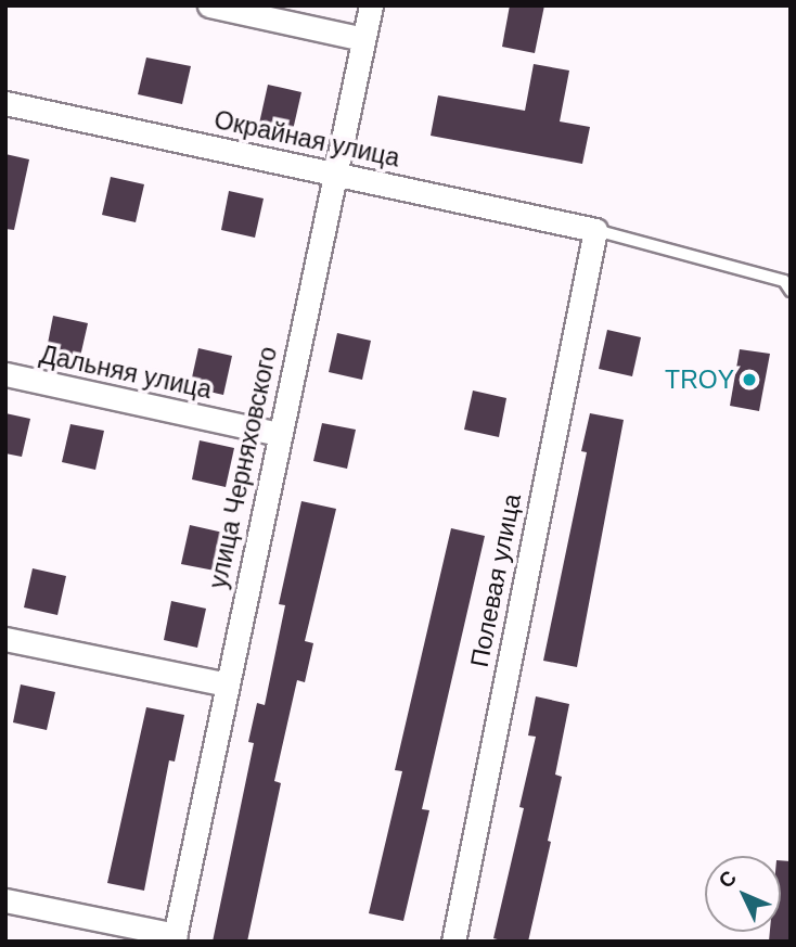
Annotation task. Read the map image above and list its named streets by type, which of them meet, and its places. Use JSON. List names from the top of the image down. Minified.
{"streets":{"street":["Окрайная улица","Дальняя улица","улица Черняховского","Полевая улица"]},"crossings":[["Окрайная улица","улица Черняховского"],["Окрайная улица","Полевая улица"],["Дальняя улица","улица Черняховского"]],"places":["TROY"],"north":"top left"}
